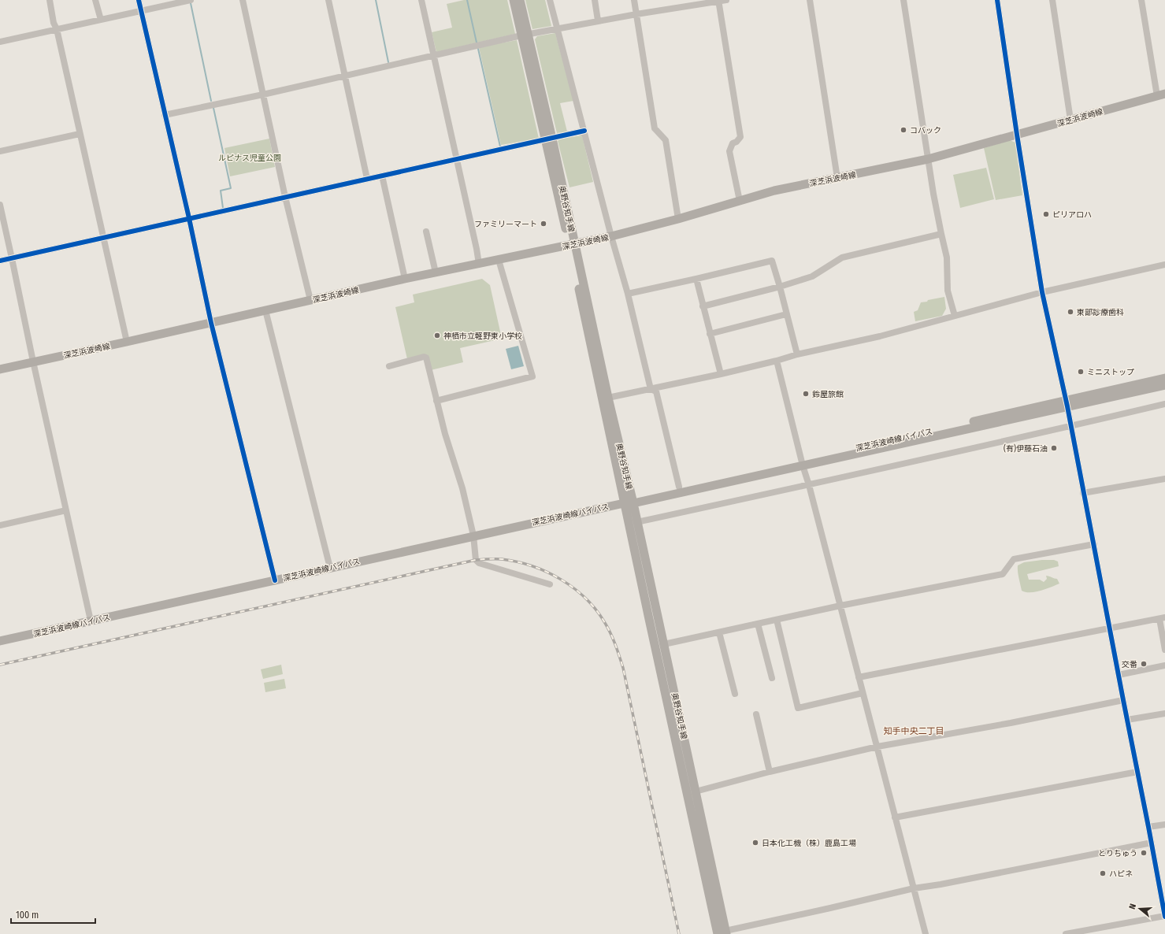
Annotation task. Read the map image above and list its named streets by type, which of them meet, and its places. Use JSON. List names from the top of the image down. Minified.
{"streets":{"main road":["深芝浜波崎線","奥野谷知手線","深芝浜波崎線バイパス"]},"crossings":[["深芝浜波崎線","奥野谷知手線"],["奥野谷知手線","深芝浜波崎線バイパス"]],"districts":["知手中央二丁目"],"parks":["ルピナス児童公園"],"places":["コバック","ピリアロハ","ファミリーマート","東部診療歯科","神栖市立軽野東小学校","ミニストップ","鈴屋旅館","(有)伊藤石油","交番","日本化工機（株）鹿島工場","とりちゅう","ハピネ"],"scale_bar":"100 m","north":"left"}
